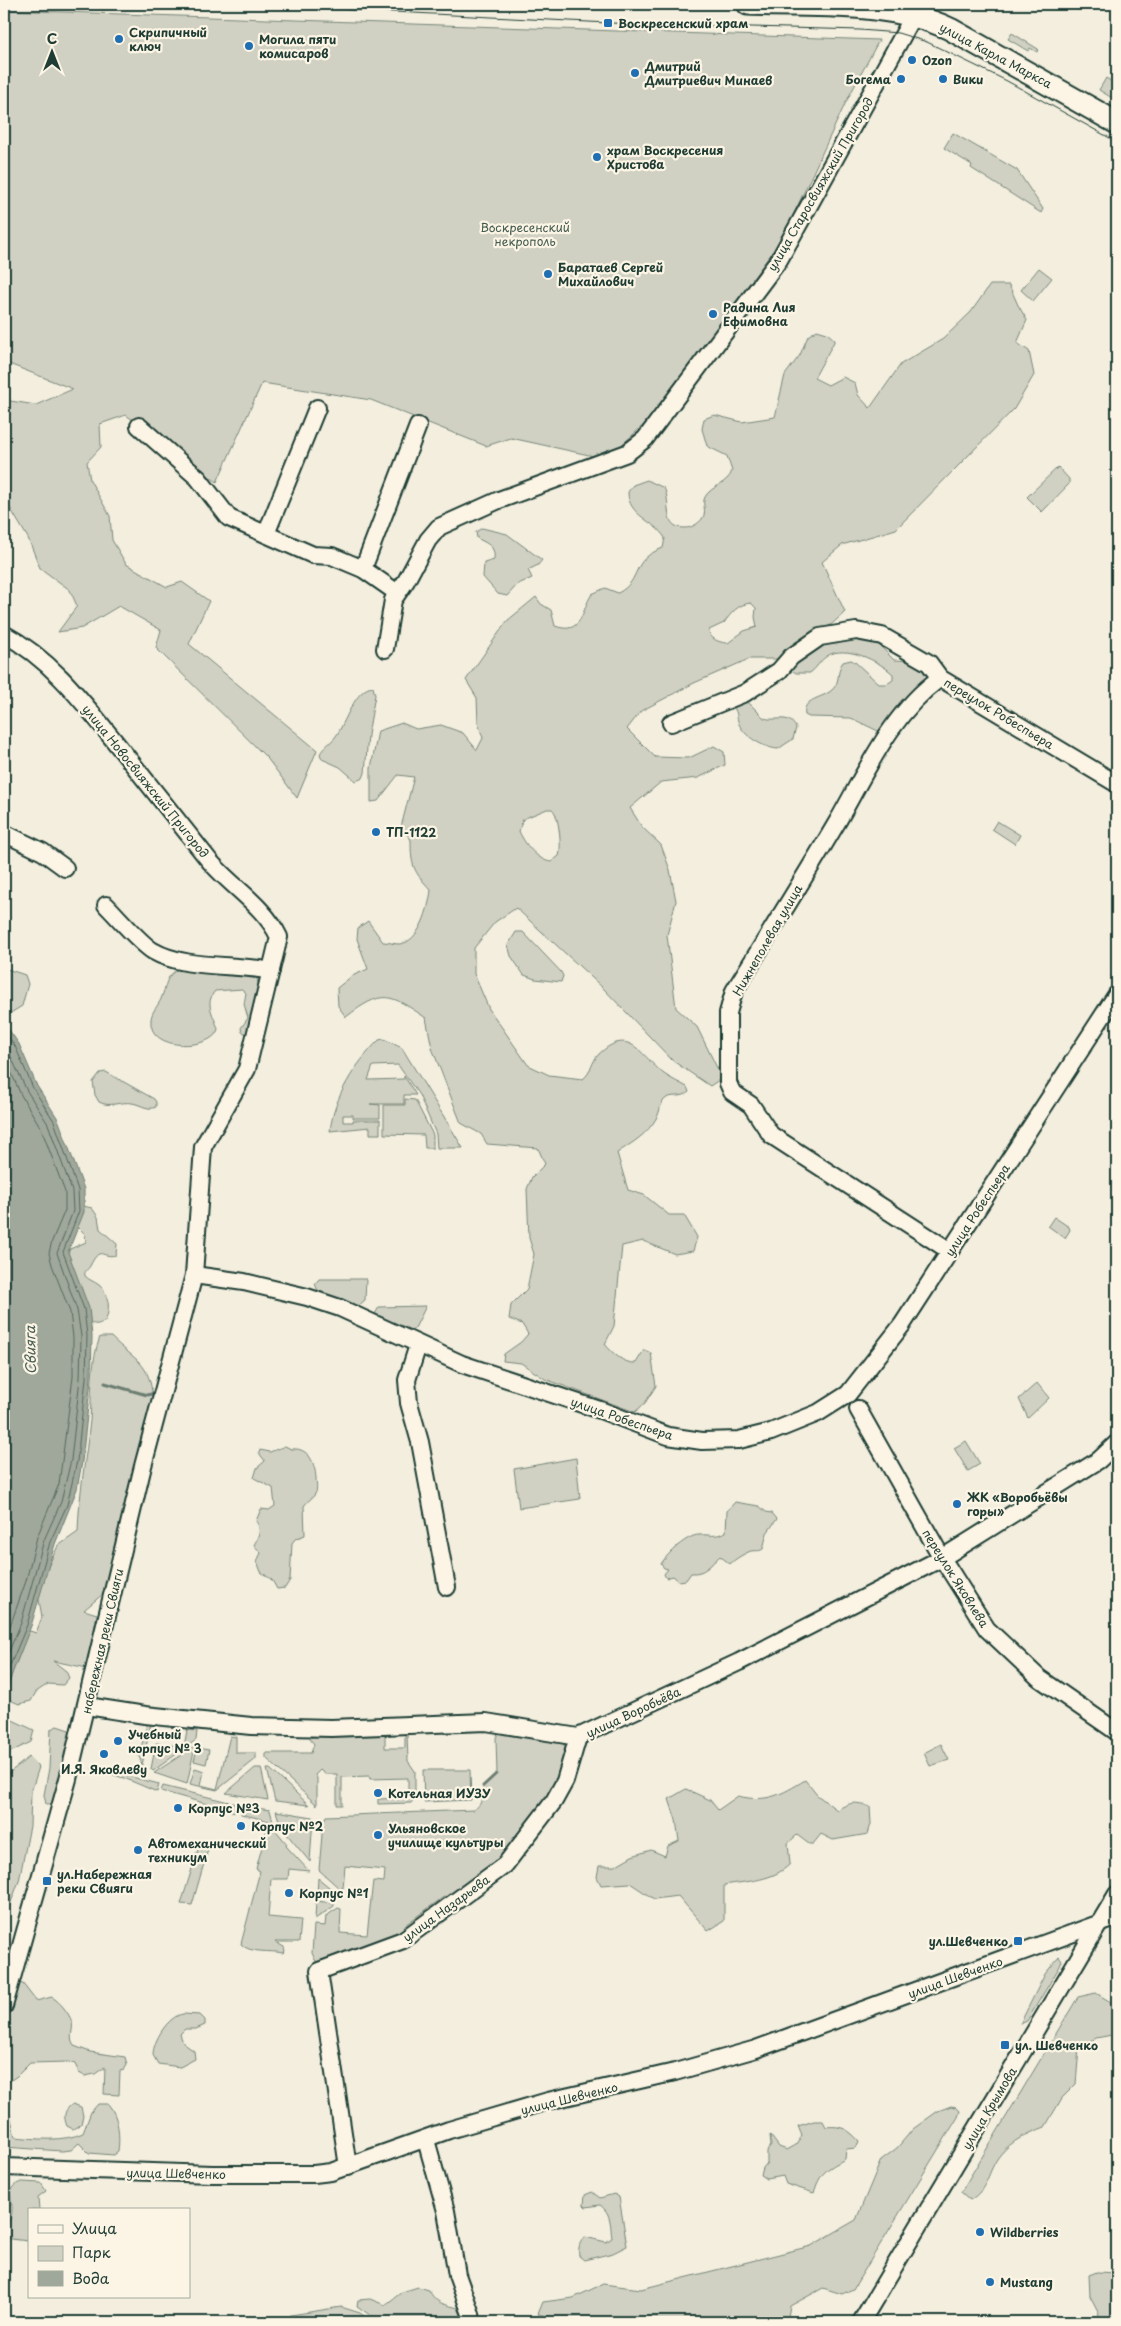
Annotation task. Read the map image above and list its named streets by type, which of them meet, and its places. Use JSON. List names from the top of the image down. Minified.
{"streets":{"main road":["улица Карла Маркса"],"street":["улица Старосвияжский Пригород","переулок Робеспьера","улица Новосвияжский Пригород","Нижнеполевая улица","улица Робеспьера","переулок Яковлева","набережная реки Свияги","улица Воробьёва","улица Назарьева","улица Шевченко","улица Крымова"]},"crossings":[["улица Карла Маркса","улица Старосвияжский Пригород"],["переулок Робеспьера","Нижнеполевая улица"],["Нижнеполевая улица","улица Робеспьера"],["улица Робеспьера","набережная реки Свияги"],["переулок Яковлева","улица Воробьёва"],["набережная реки Свияги","улица Воробьёва"],["улица Воробьёва","улица Назарьева"],["улица Назарьева","улица Шевченко"],["улица Шевченко","улица Крымова"]],"water":["Свияга"],"parks":["Воскресенский некрополь"],"places":{"transit":["Воскресенский храм","ул.Набережная реки Свияги","ул.Шевченко","ул. Шевченко"],"other":["Скрипичный ключ","Могила пяти комисаров","Ozon","Дмитрий Дмитриевич Минаев","Богема","Вики","храм Воскресения Христова","Баратаев Сергей Михайлович","Радина Лия Ефимовна","ТП-1122","ЖК «Воробьёвы горы»","Учебный корпус № 3","И.Я. Яковлеву","Котельная ИУЗУ","Корпус №3","Корпус №2","Ульяновское училище культуры","Автомеханический техникум","Корпус №1","Wildberries","Mustang"]},"legend":["Улица","Парк","Вода"],"north":"top"}
